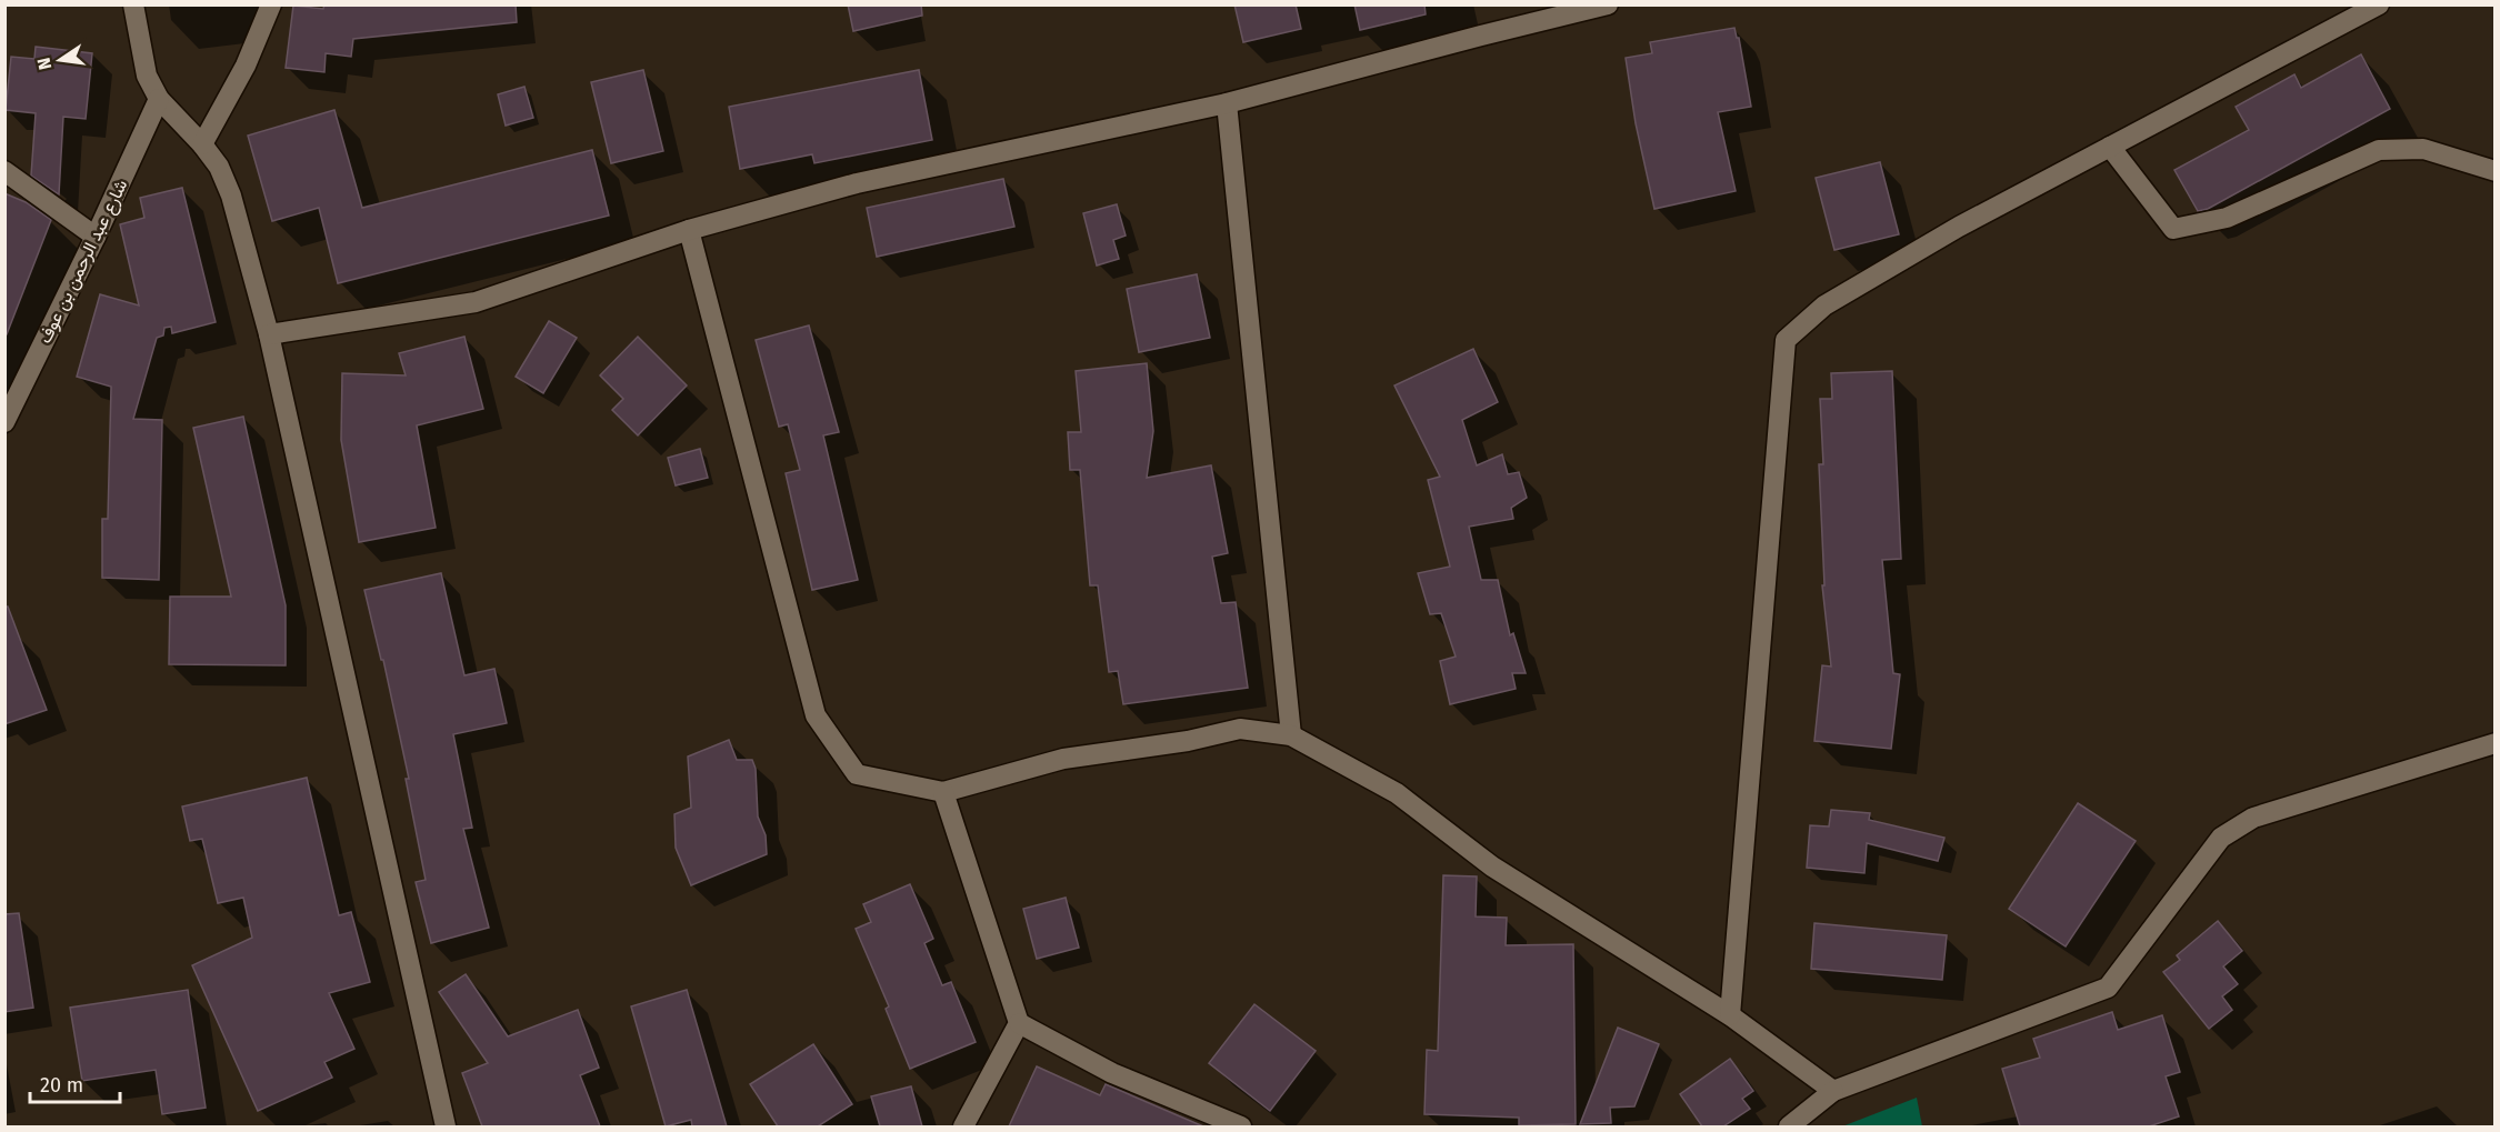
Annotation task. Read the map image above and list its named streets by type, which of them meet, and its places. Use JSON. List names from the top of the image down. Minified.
{"streets":{"street":["شارع عبد الرحمن بن عوف"]},"scale_bar":"20 m","north":"left"}
